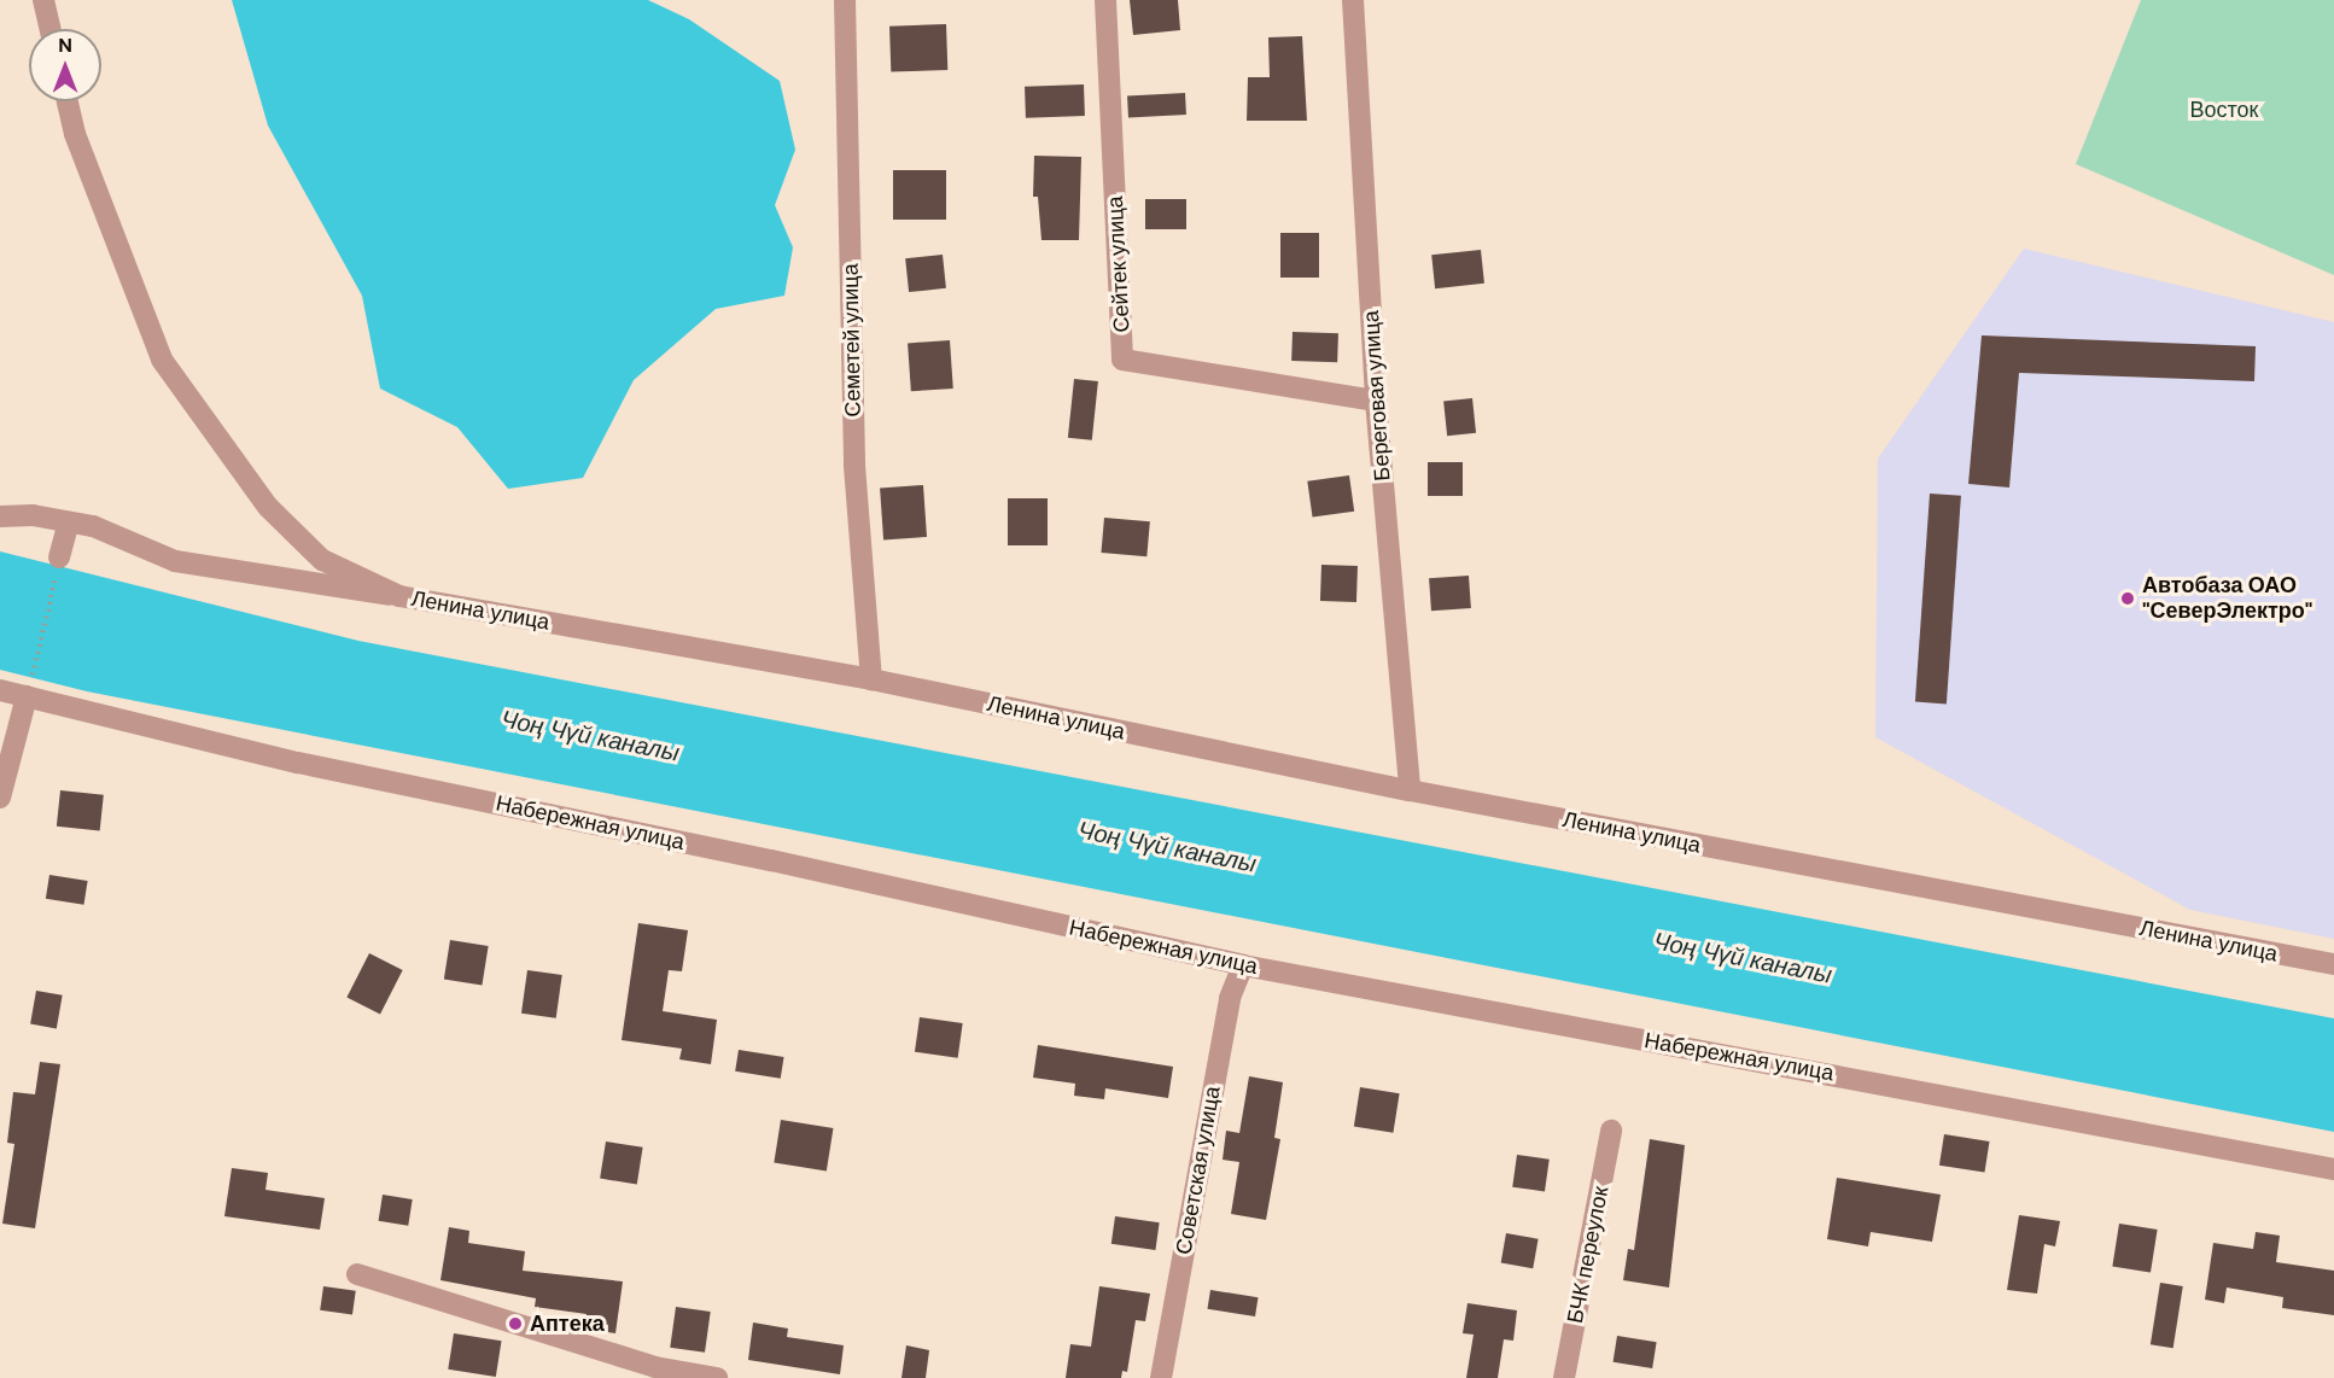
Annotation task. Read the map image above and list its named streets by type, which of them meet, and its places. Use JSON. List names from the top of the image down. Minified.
{"streets":{"street":["Сейтек улица","Семетей улица","Береговая улица","Ленина улица","Набережная улица","Советская улица","БЧК переулок"]},"crossings":[["Сейтек улица","Береговая улица"],["Семетей улица","Ленина улица"],["Береговая улица","Ленина улица"],["Набережная улица","Советская улица"]],"water":["Чоң Чүй каналы"],"parks":["Восток"],"places":["Автобаза ОАО \"СеверЭлектро\"","Аптека"],"north":"top"}
